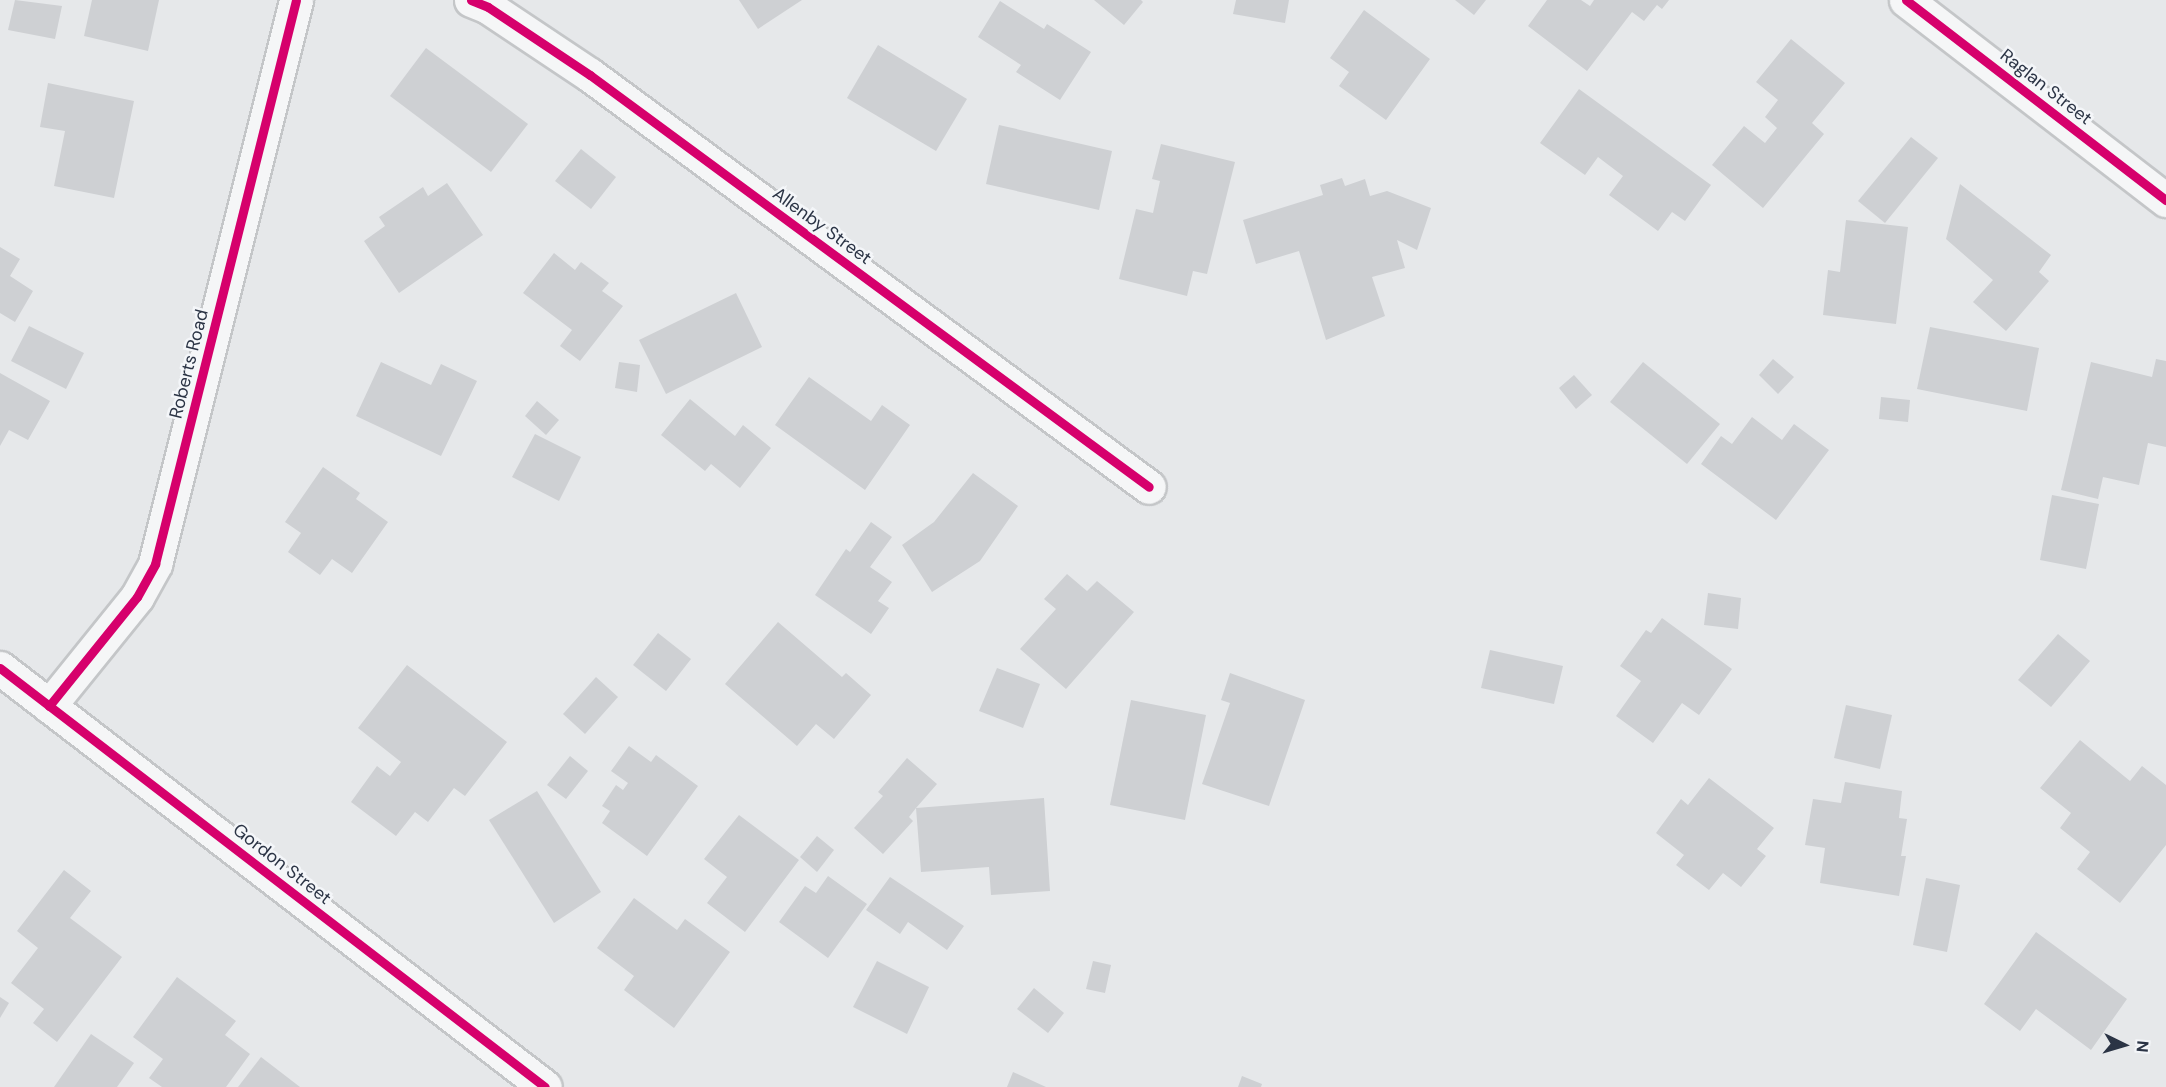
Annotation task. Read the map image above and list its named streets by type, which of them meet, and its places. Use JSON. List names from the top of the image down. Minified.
{"streets":{"street":["Raglan Street","Allenby Street","Roberts Road","Gordon Street"]},"crossings":[["Roberts Road","Gordon Street"]],"north":"right"}
